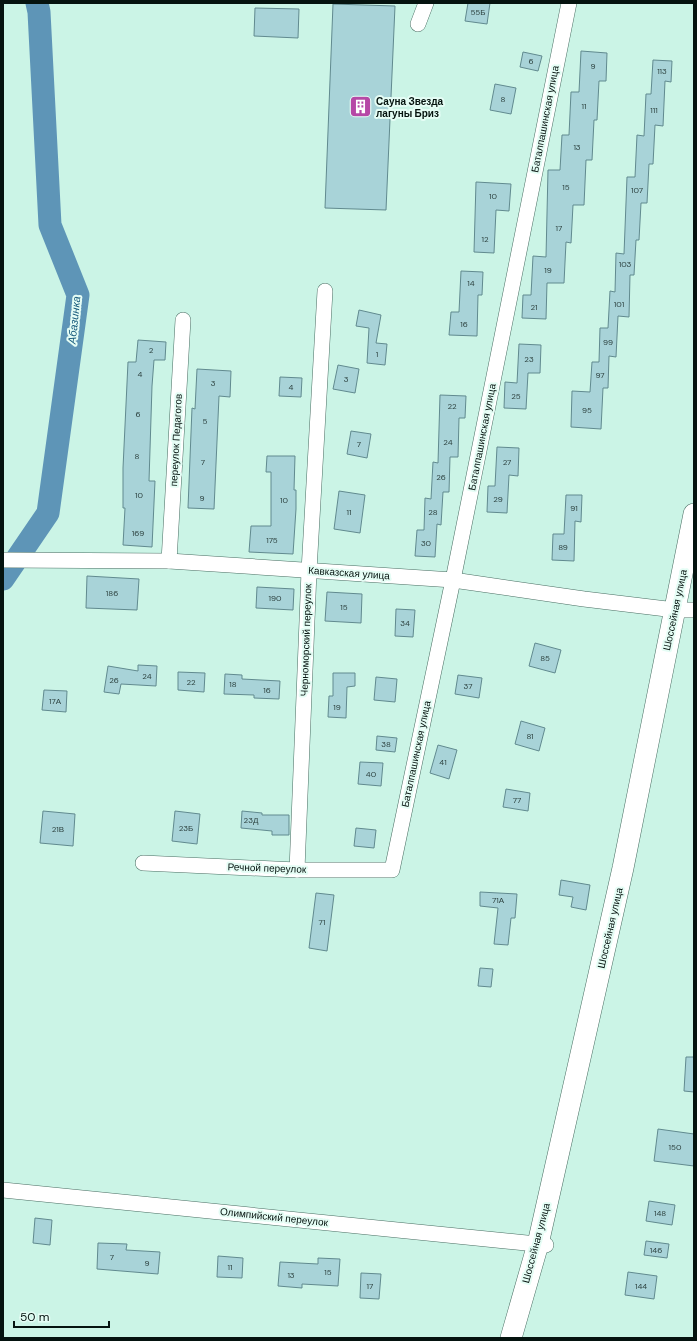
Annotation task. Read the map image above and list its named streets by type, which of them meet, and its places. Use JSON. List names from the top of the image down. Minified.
{"streets":{"main road":["Шоссейная улица"],"street":["Баталпашинская улица","переулок Педагогов","Кавказская улица","Черноморский переулок","Речной переулок","Олимпийский переулок"]},"crossings":[["Баталпашинская улица","Кавказская улица"],["Баталпашинская улица","Речной переулок"],["переулок Педагогов","Кавказская улица"],["Кавказская улица","Шоссейная улица"],["Кавказская улица","Черноморский переулок"],["Шоссейная улица","Олимпийский переулок"],["Черноморский переулок","Речной переулок"]],"water":["Абазинка"],"places":{"building":["Сауна Звезда лагуны Бриз"]},"house_numbers":["55Б","6","9","113","8","11","111","13","15","107","10","17","12","103","19","14","101","21","16","99","2","1","23","4","97","3","3","4","25","22","95","6","5","24","7","8","7","27","26","10","9","29","10","91","11","28","169","175","30","89","186","190","15","34","85","24","26","22","18","37","16","17А","19","81","38","41","40","77","23Д","23Б","21В","71А","71","150","148","146","7","9","11","15","13","17","144"],"scale_bar":"50 m"}
